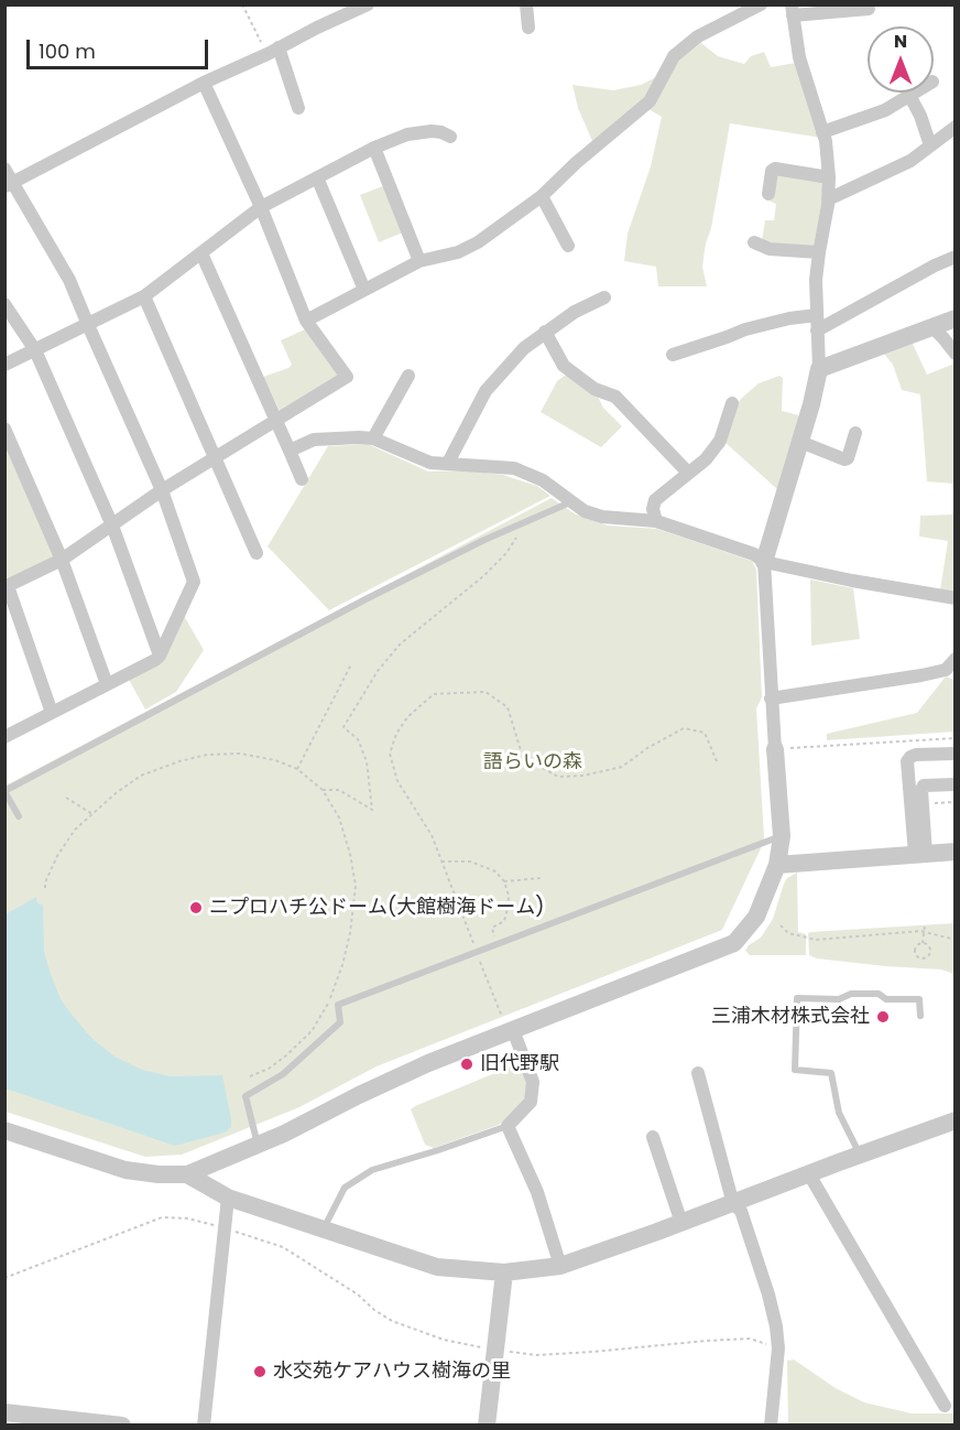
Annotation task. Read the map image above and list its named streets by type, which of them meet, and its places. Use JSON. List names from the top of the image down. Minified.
{"parks":["語らいの森"],"places":["ニプロハチ公ドーム(大館樹海ドーム)","三浦木材株式会社","旧代野駅","水交苑ケアハウス樹海の里"],"scale_bar":"100 m","north":"top"}
